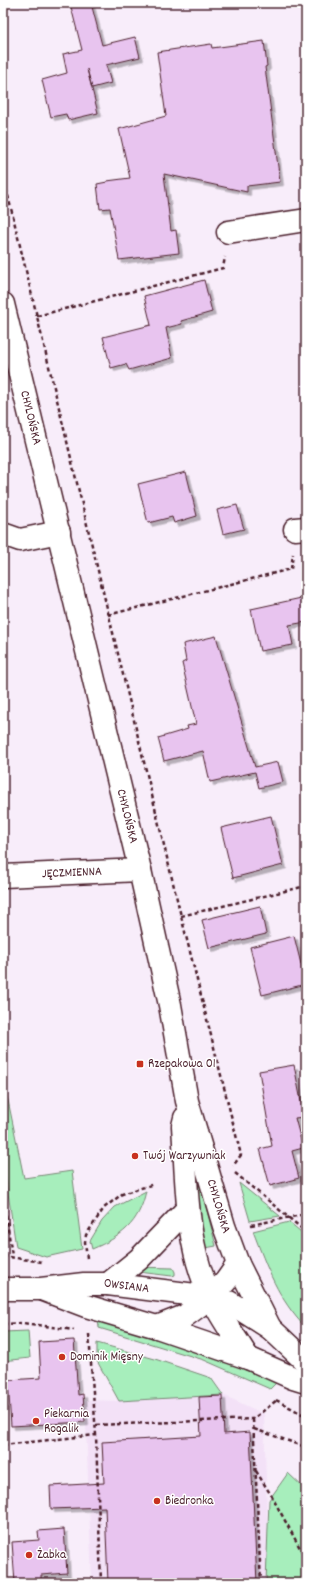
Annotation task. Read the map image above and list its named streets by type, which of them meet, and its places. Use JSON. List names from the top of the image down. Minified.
{"streets":{"street":["CHYLOŃSKA","JĘCZMIENNA","OWSIANA"]},"crossings":[["CHYLOŃSKA","JĘCZMIENNA"],["CHYLOŃSKA","OWSIANA"]],"places":{"transit":["Rzepakowa 01"],"other":["Twój Warzywniak","Dominik Mięsny","Piekarnia Rogalik","Biedronka","Żabka"]}}
